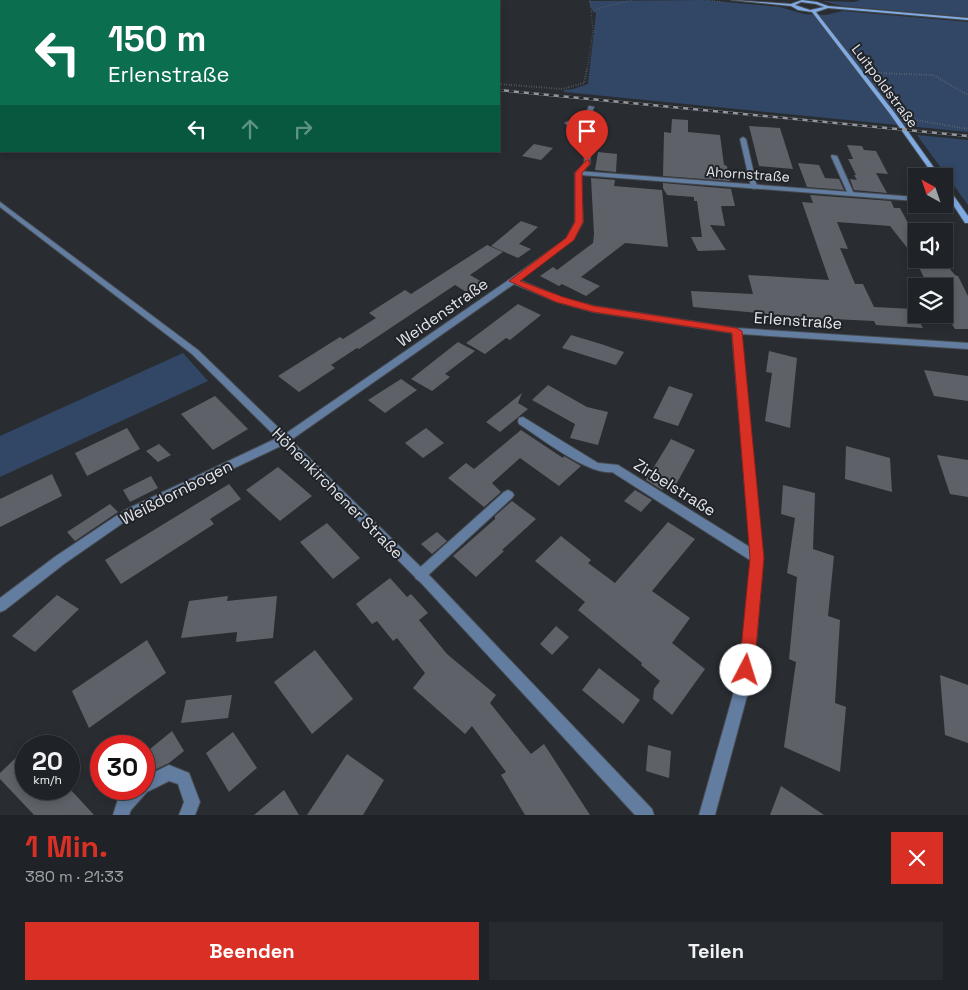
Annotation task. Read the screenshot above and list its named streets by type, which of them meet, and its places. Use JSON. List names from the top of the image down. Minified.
{"streets":{"street":["Luitpoldstraße","Ahornstraße","Weidenstraße","Erlenstraße","Zirbelstraße","Weißdornbogen","Höhenkirchener Straße"]},"crossings":[["Ahornstraße","Weidenstraße"],["Weidenstraße","Erlenstraße"],["Weidenstraße","Weißdornbogen"],["Weidenstraße","Höhenkirchener Straße"],["Weißdornbogen","Höhenkirchener Straße"]],"north":"top left","page":{"turn":["150 m","Erlenstraße"],"speed":"20 km/h","limit":"30","heading":["1 Min.","380 m · 21:33"],"buttons":["Beenden","Teilen"]}}
